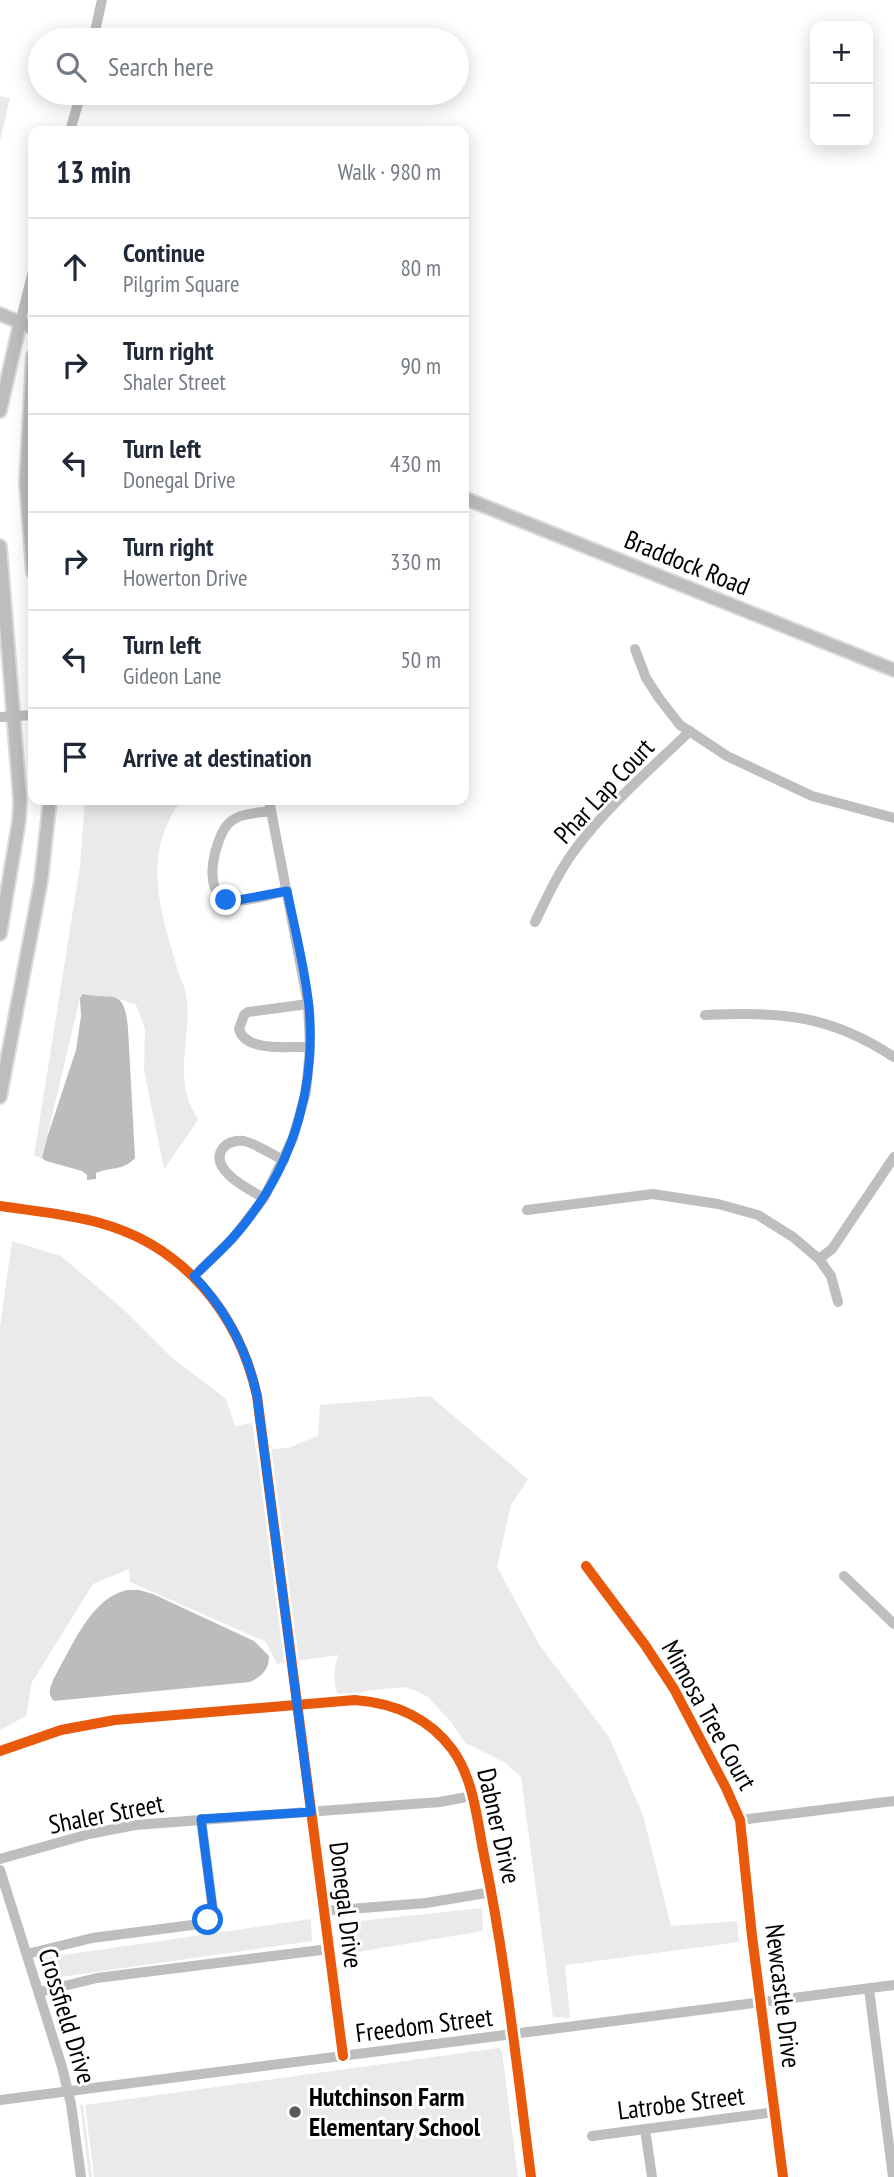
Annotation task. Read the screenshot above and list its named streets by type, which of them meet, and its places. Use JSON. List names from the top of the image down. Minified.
{"streets":{"main road":["Braddock Road"],"street":["Phar Lap Court","Mimosa Tree Court","Shaler Street","Dabner Drive","Donegal Drive","Newcastle Drive","Crossfield Drive","Freedom Street","Latrobe Street"]},"crossings":[["Mimosa Tree Court","Newcastle Drive"],["Shaler Street","Dabner Drive"],["Shaler Street","Donegal Drive"],["Dabner Drive","Donegal Drive"],["Dabner Drive","Freedom Street"],["Donegal Drive","Freedom Street"],["Newcastle Drive","Freedom Street"],["Newcastle Drive","Latrobe Street"],["Crossfield Drive","Freedom Street"]],"places":["Hutchinson Farm Elementary School"],"page":{"map_buttons":["+","−"],"search":"Search here","heading":["13 min","Walk · 980 m"],"list":[["Continue","Pilgrim Square","80 m"],["Turn right","Shaler Street","90 m"],["Turn left","Donegal Drive","430 m"],["Turn right","Howerton Drive","330 m"],["Turn left","Gideon Lane","50 m"],"Arrive at destination"]}}
